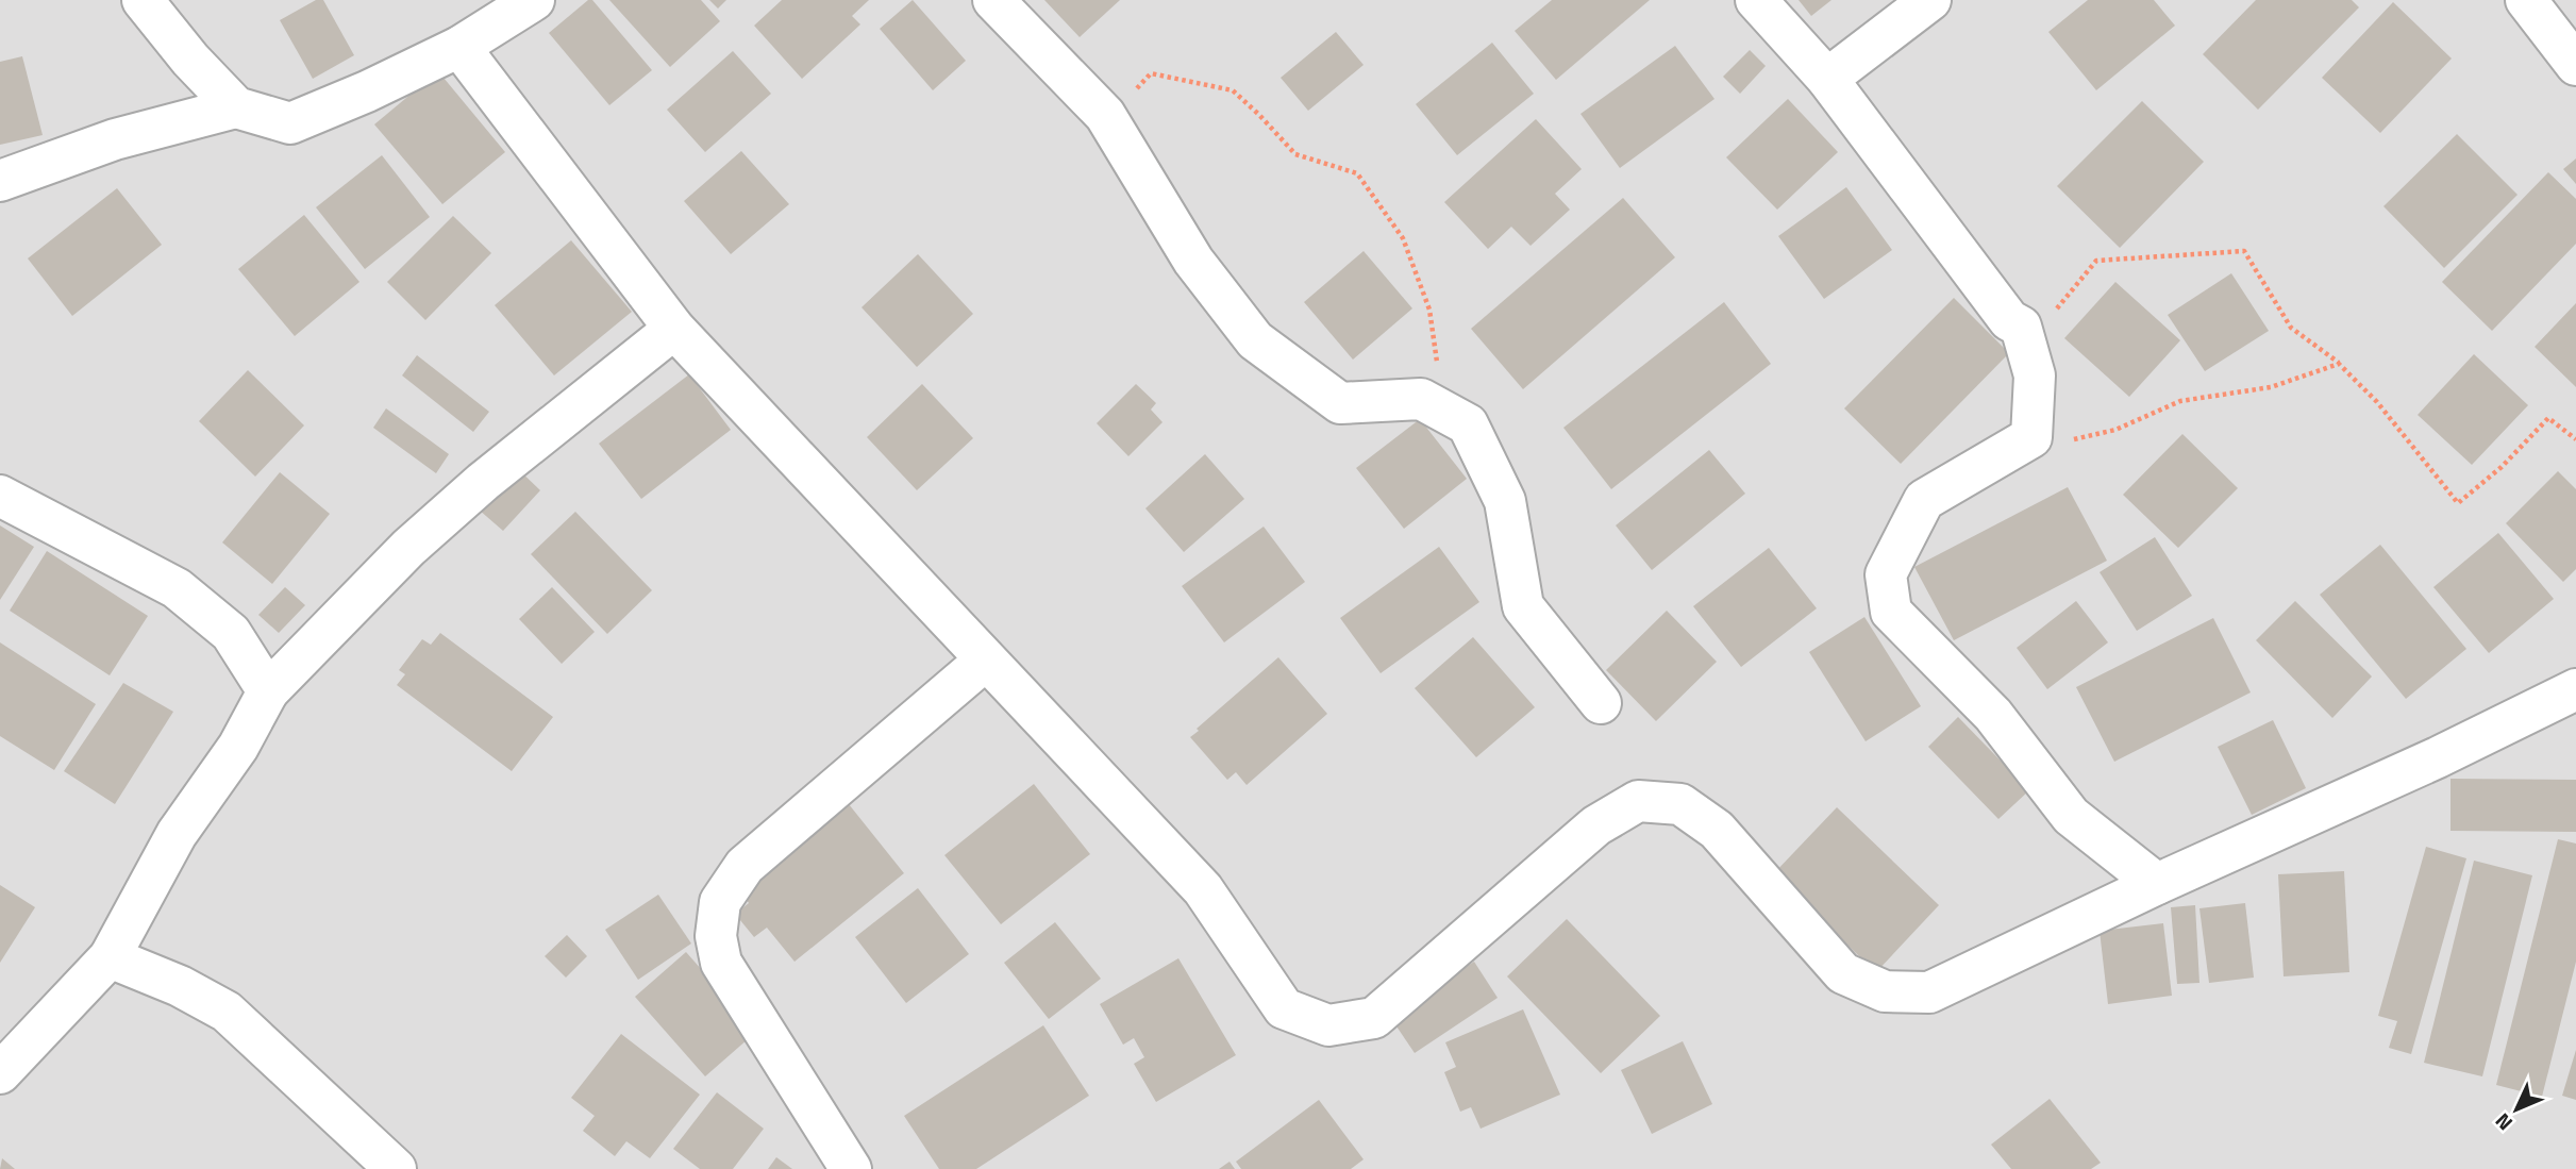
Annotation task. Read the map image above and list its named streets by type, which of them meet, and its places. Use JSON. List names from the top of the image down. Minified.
{"north":"bottom left"}
